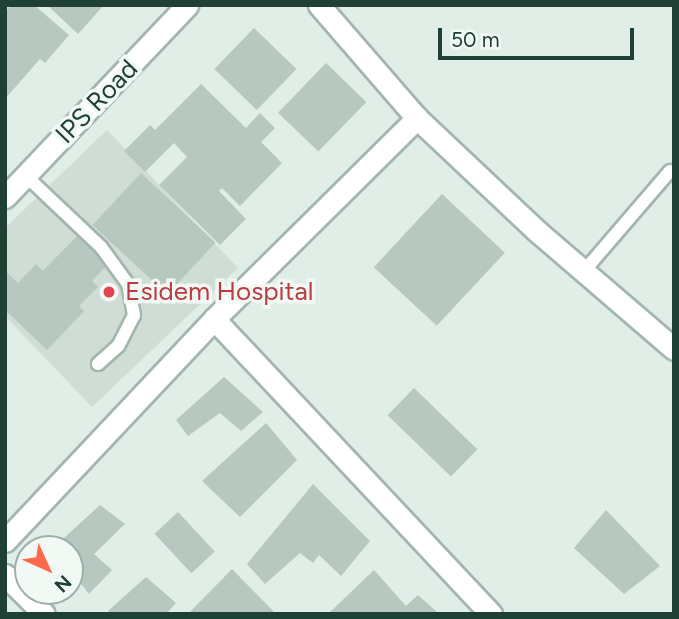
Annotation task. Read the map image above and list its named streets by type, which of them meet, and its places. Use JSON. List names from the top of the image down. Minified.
{"streets":{"street":["IPS Road"]},"places":["Esidem Hospital"],"scale_bar":"50 m","north":"bottom right"}
